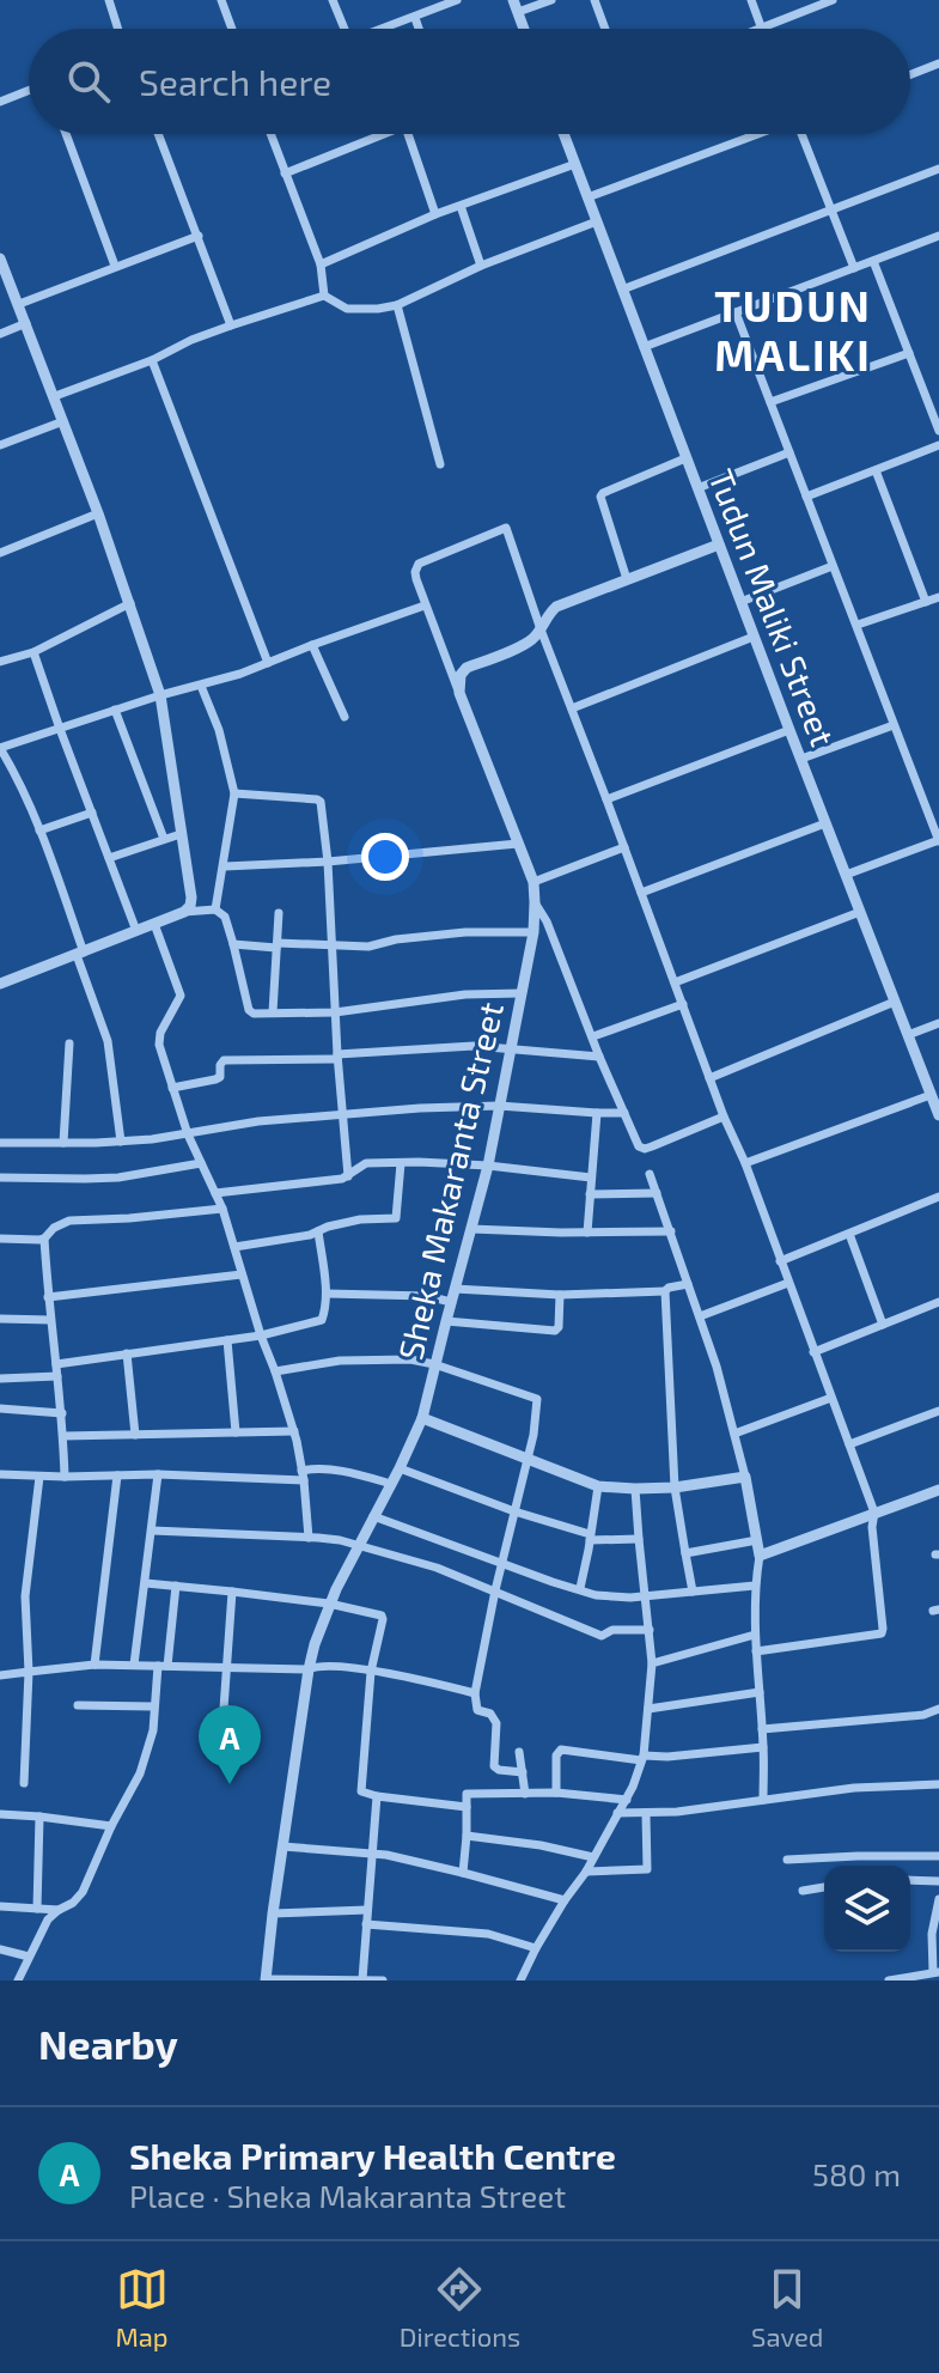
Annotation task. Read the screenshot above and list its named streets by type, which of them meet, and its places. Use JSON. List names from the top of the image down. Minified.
{"streets":{"street":["Tudun Maliki Street","Sheka Makaranta Street"]},"districts":["TUDUN MALIKI"],"page":{"search":"Search here","pins":"A","heading":"Nearby","list":[{"mark":"A","name":"Sheka Primary Health Centre","note":"Place · Sheka Makaranta Street","value":"580 m"}],"nav":["Map","Directions","Saved"]}}
